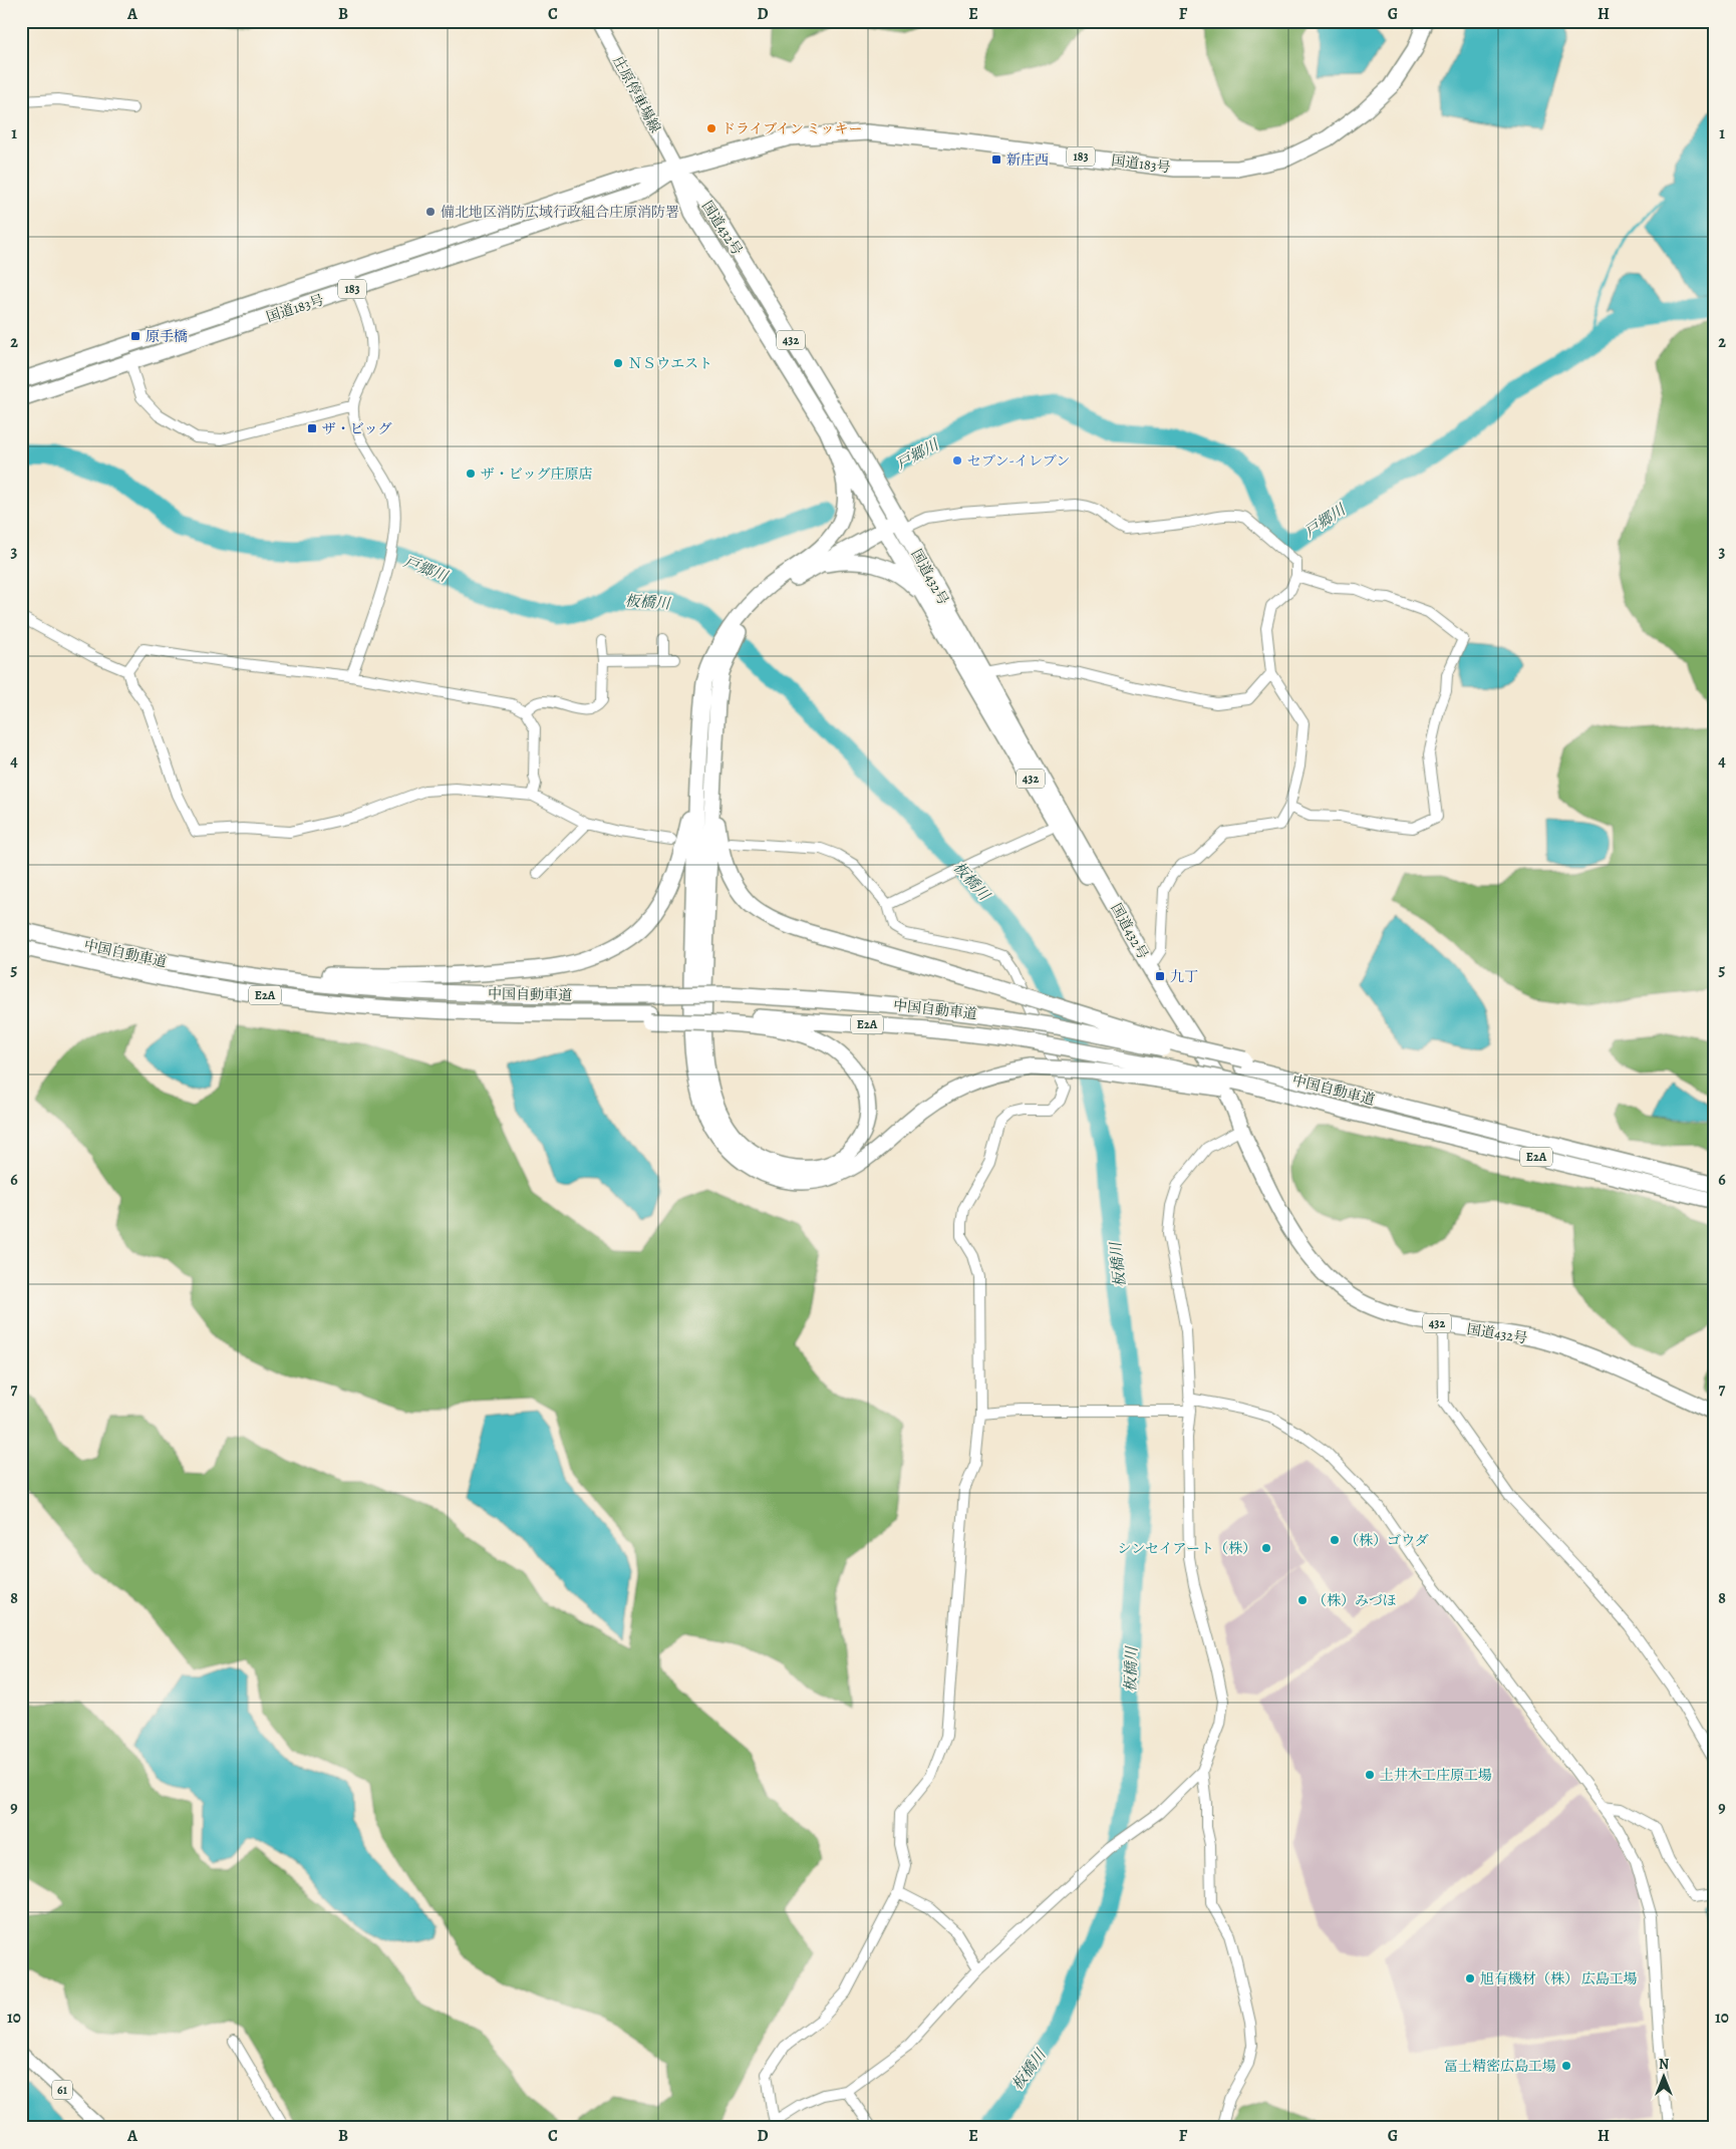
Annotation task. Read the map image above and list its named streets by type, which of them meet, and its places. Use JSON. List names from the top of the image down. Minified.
{"streets":{"highway":["183","国道183号","国道432号","432","中国自動車道","E2A"],"main road":["庄原停車場線","61"]},"crossings":[["庄原停車場線","国道183号"],["庄原停車場線","国道432号"],["国道183号","国道432号"]],"water":["戸郷川","板橋川"],"places":{"other":["ドライブイン ミッキー","備北地区消防広域行政組合庄原消防署","ＮＳウエスト","セブン-イレブン","ザ・ビッグ庄原店","（株）ゴウダ","シンセイアート（株）","（株）みづほ","土井木工庄原工場","旭有機材（株） 広島工場","冨士精密広島工場"],"transit":["新庄西","原手橋","ザ・ビッグ","九丁"]},"north":"top","grid":{"columns":["A","B","C","D","E","F","G","H"],"rows":["1","2","3","4","5","6","7","8","9","10"]}}
